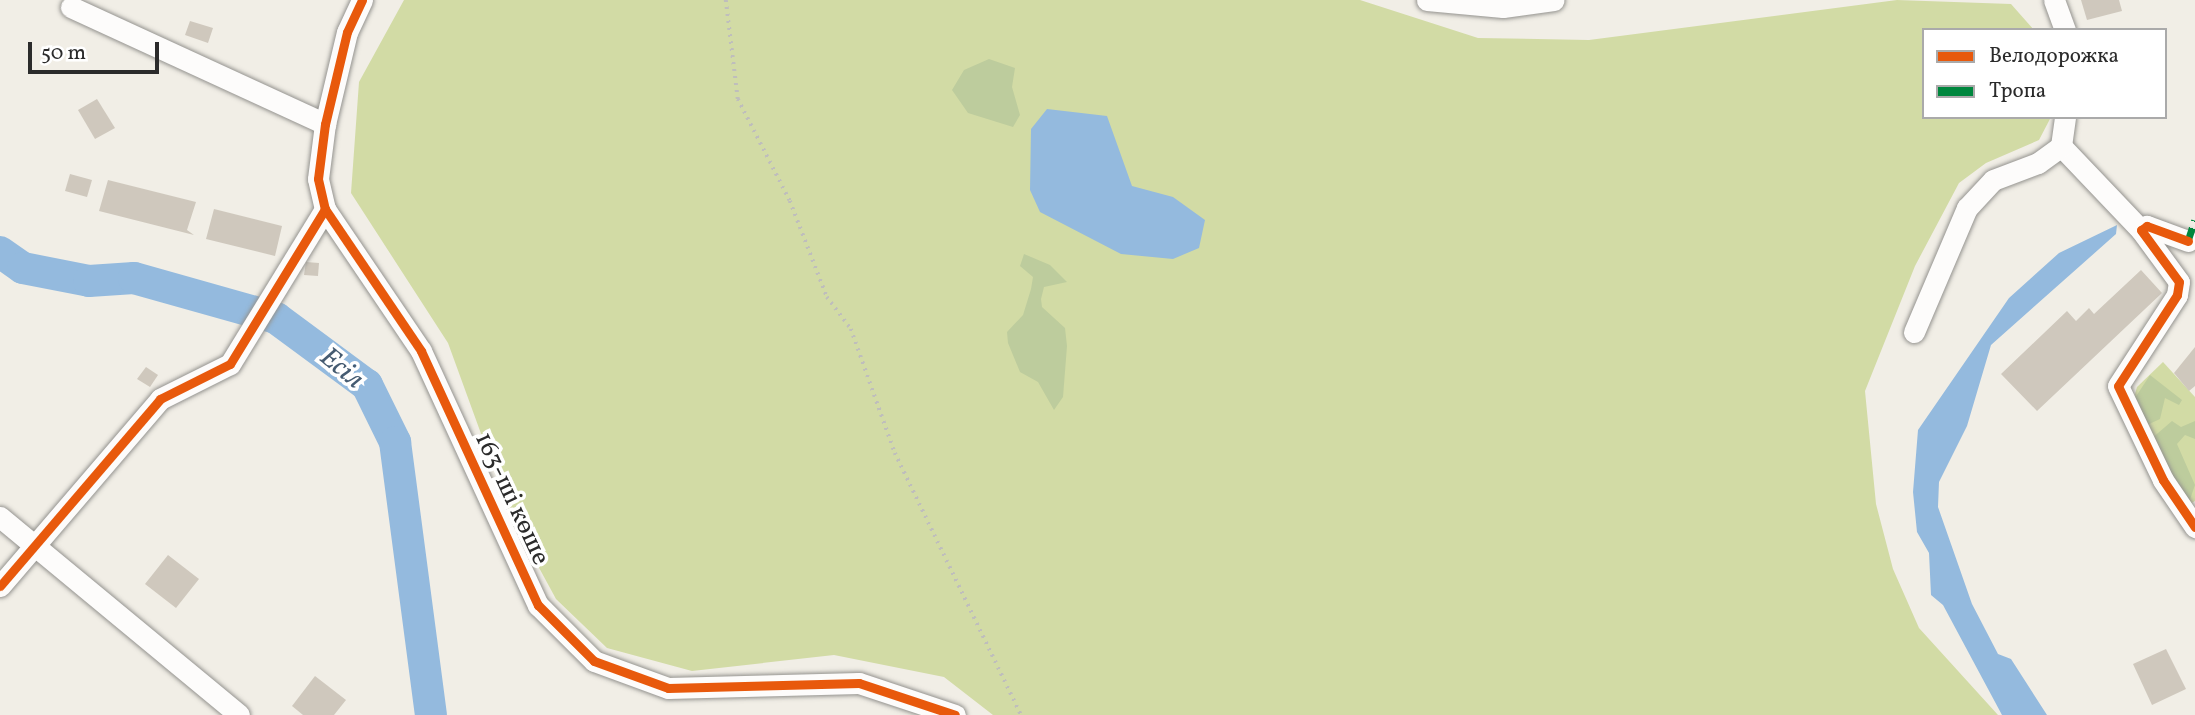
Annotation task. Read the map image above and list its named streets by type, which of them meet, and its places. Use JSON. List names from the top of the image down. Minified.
{"streets":{"street":["163-ші көше"]},"water":["Есіл"],"legend":["Велодорожка","Тропа"],"scale_bar":"50 m"}
